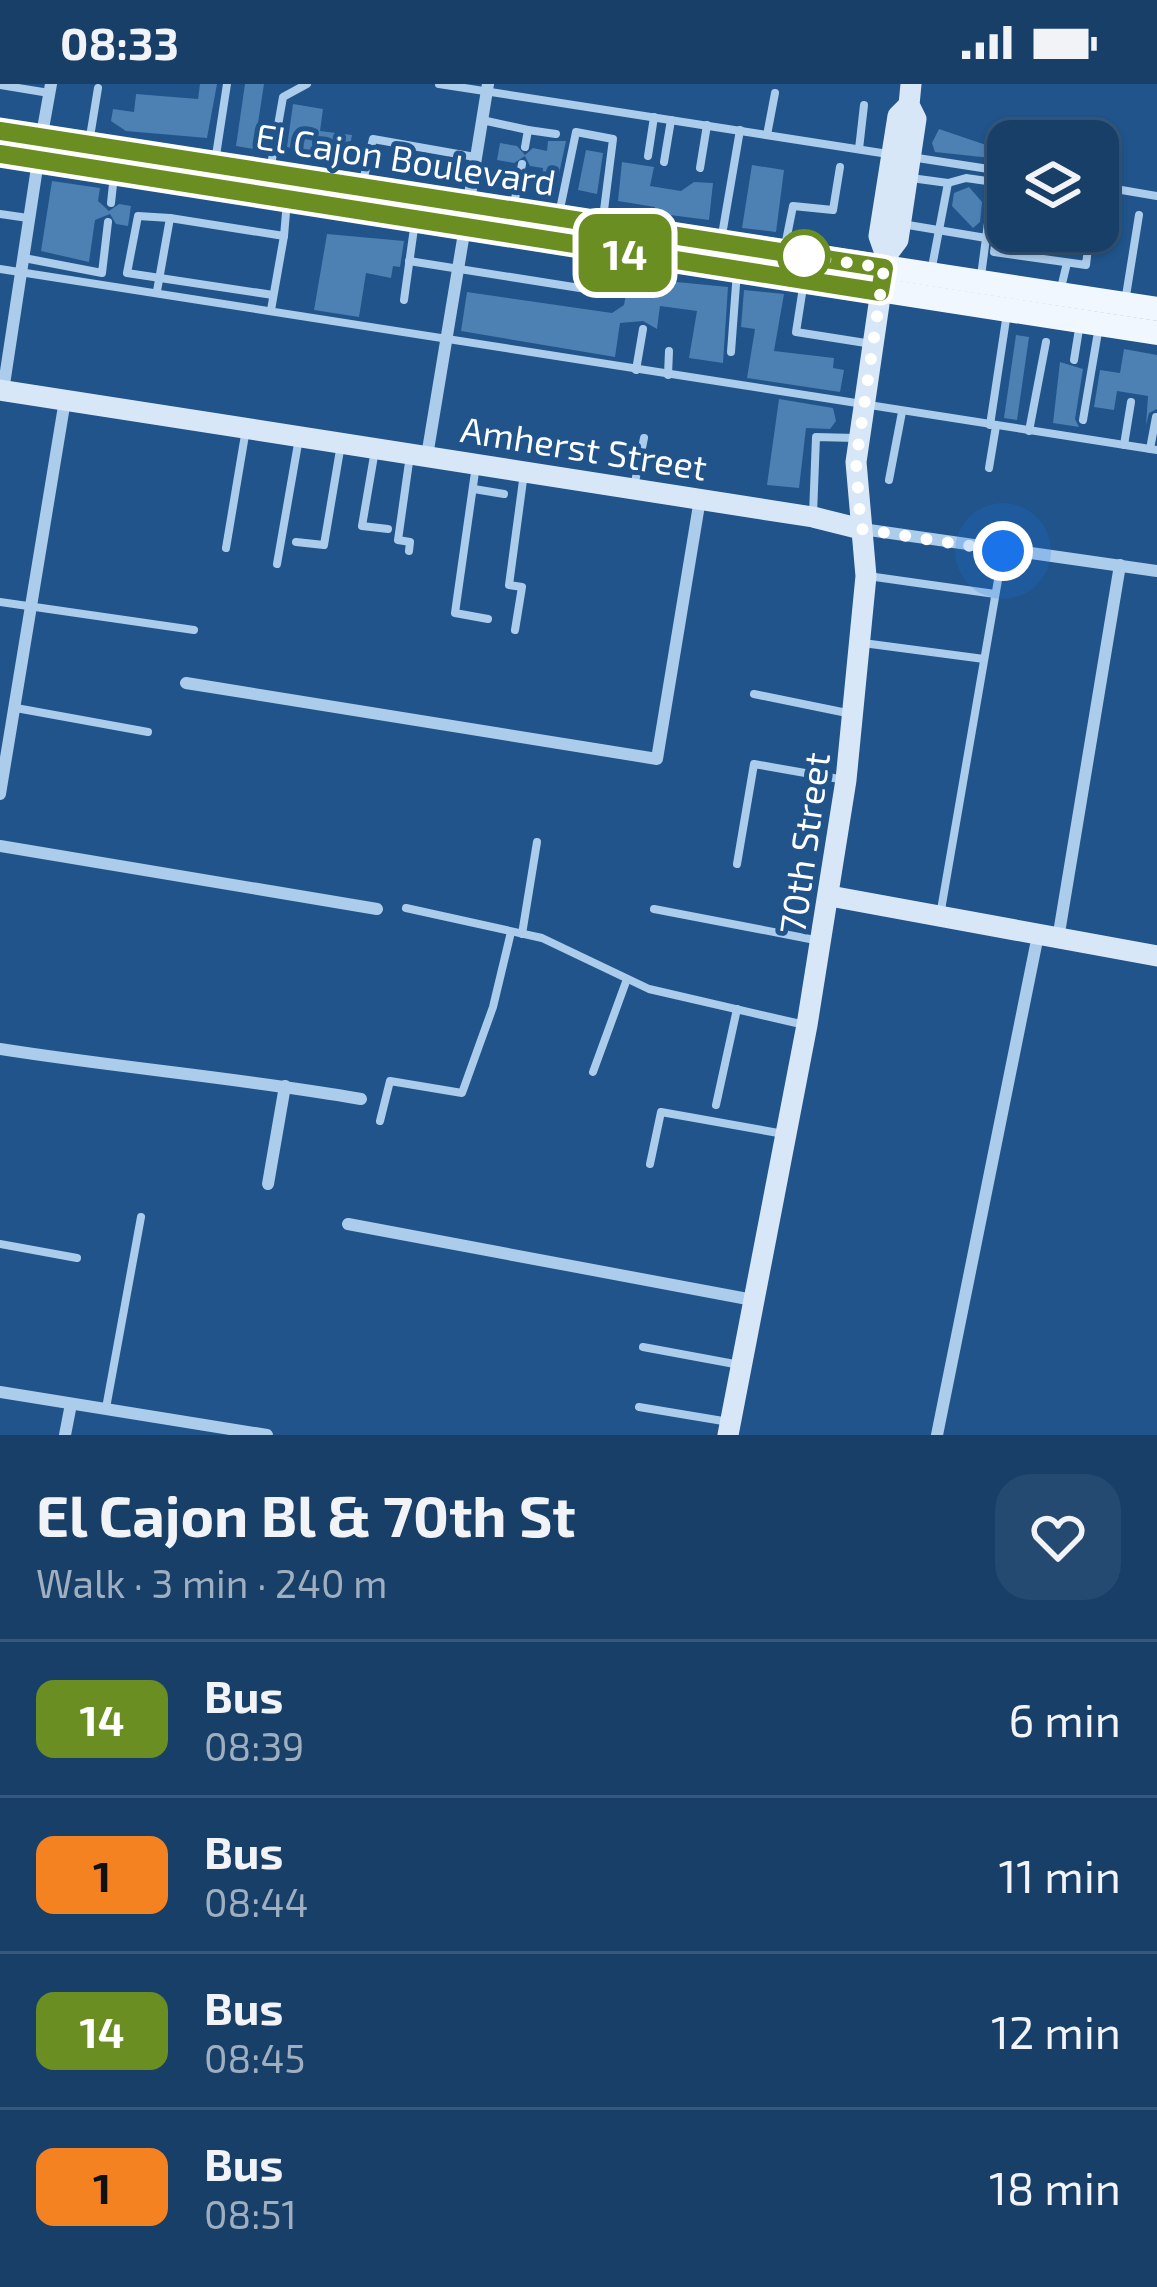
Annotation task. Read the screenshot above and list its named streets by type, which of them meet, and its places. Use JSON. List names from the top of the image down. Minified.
{"streets":{"main road":["El Cajon Boulevard","Amherst Street","70th Street"]},"crossings":[["El Cajon Boulevard","70th Street"],["Amherst Street","70th Street"]],"lines":["bus line 14"],"page":{"status":"08:33","on_map":"14","heading":["El Cajon Bl & 70th St","Walk · 3 min · 240 m"],"list":[{"mark":"14","name":"Bus","note":"08:39","value":"6 min"},{"mark":"1","name":"Bus","note":"08:44","value":"11 min"},{"mark":"14","name":"Bus","note":"08:45","value":"12 min"},{"mark":"1","name":"Bus","note":"08:51","value":"18 min"}]}}
